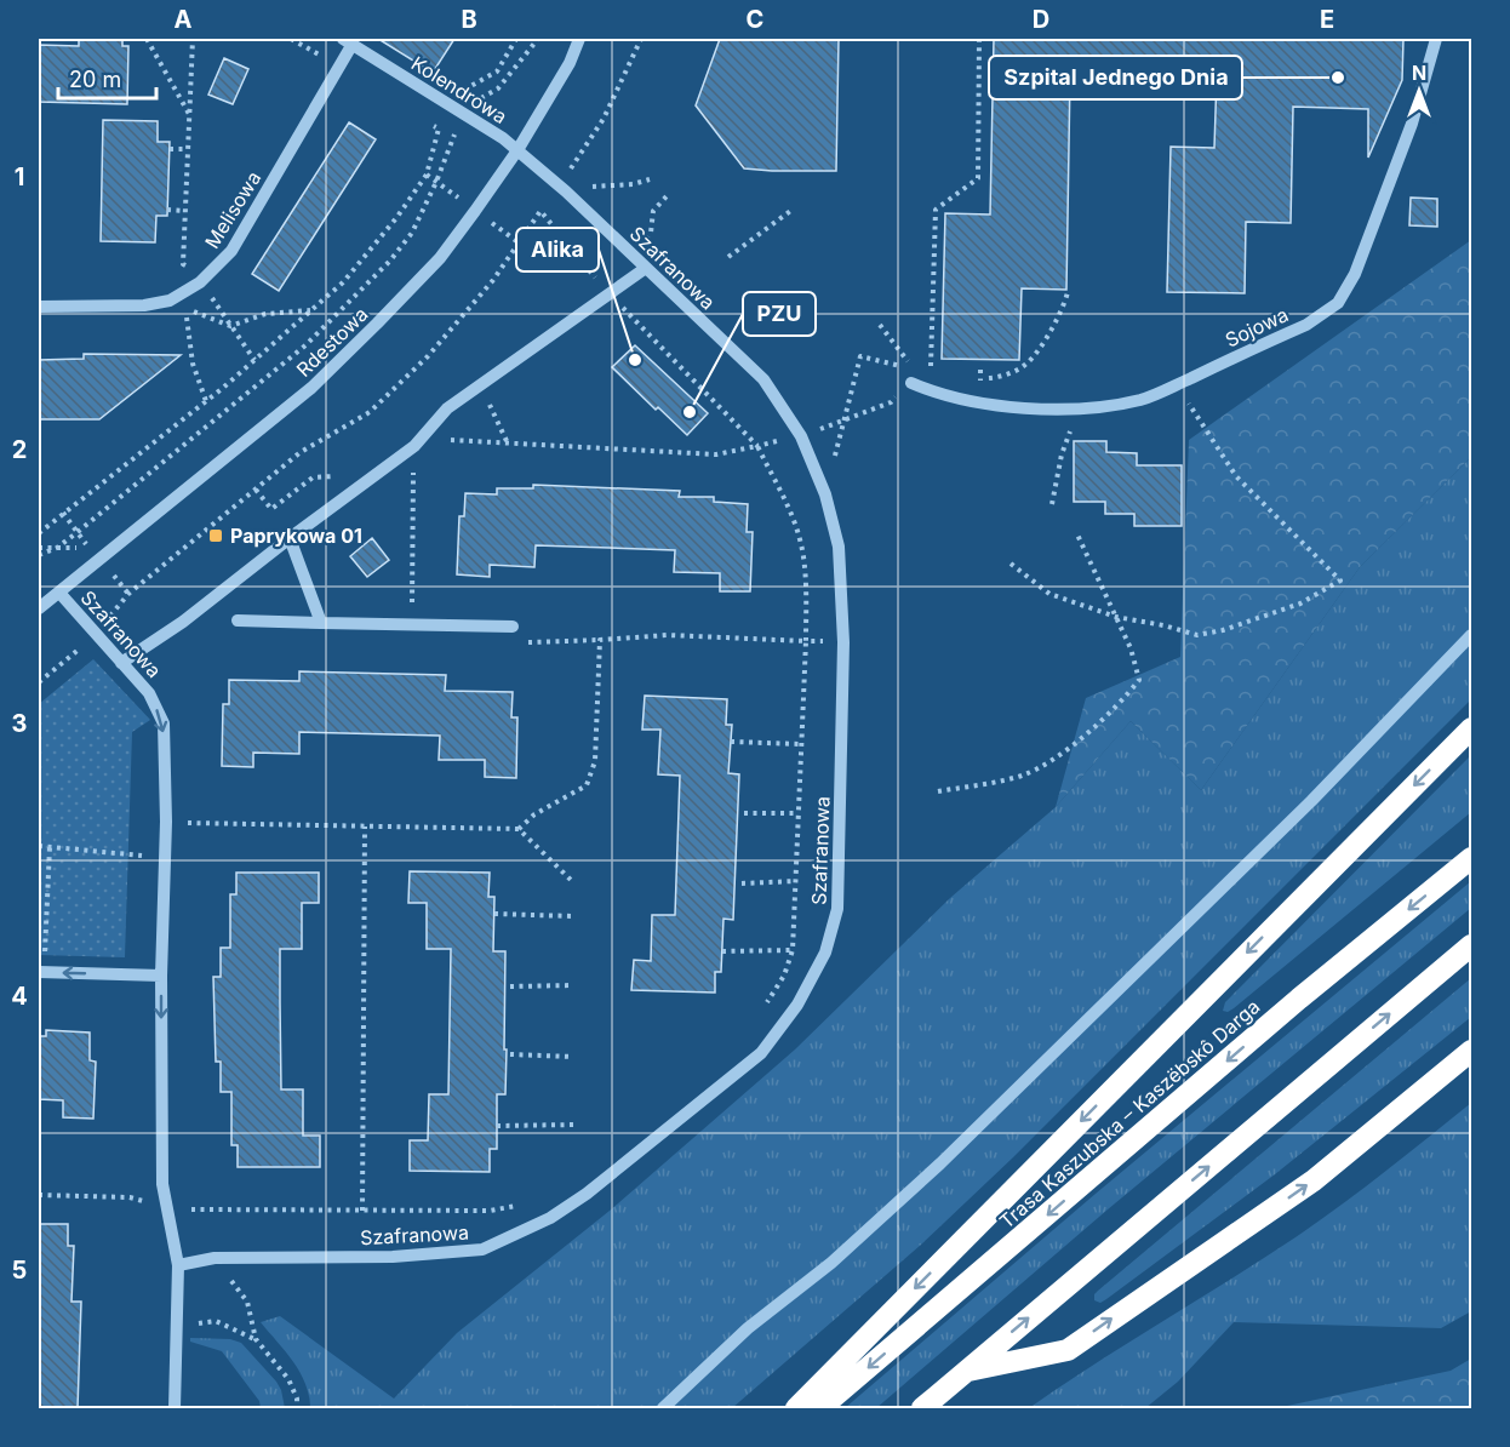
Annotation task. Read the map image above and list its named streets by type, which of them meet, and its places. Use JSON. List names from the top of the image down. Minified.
{"streets":{"highway":["Trasa Kaszubska – Kaszëbskô Darga"],"street":["Kolendrowa","Melisowa","Szafranowa","Sojowa","Rdestowa"]},"crossings":[["Kolendrowa","Melisowa"],["Kolendrowa","Szafranowa"],["Kolendrowa","Rdestowa"],["Szafranowa","Rdestowa"]],"places":{"other":["Szpital Jednego Dnia","Alika","PZU"],"transit":["Paprykowa 01"]},"scale_bar":"20 m","north":"top","grid":{"columns":["A","B","C","D","E"],"rows":["1","2","3","4","5"]}}
